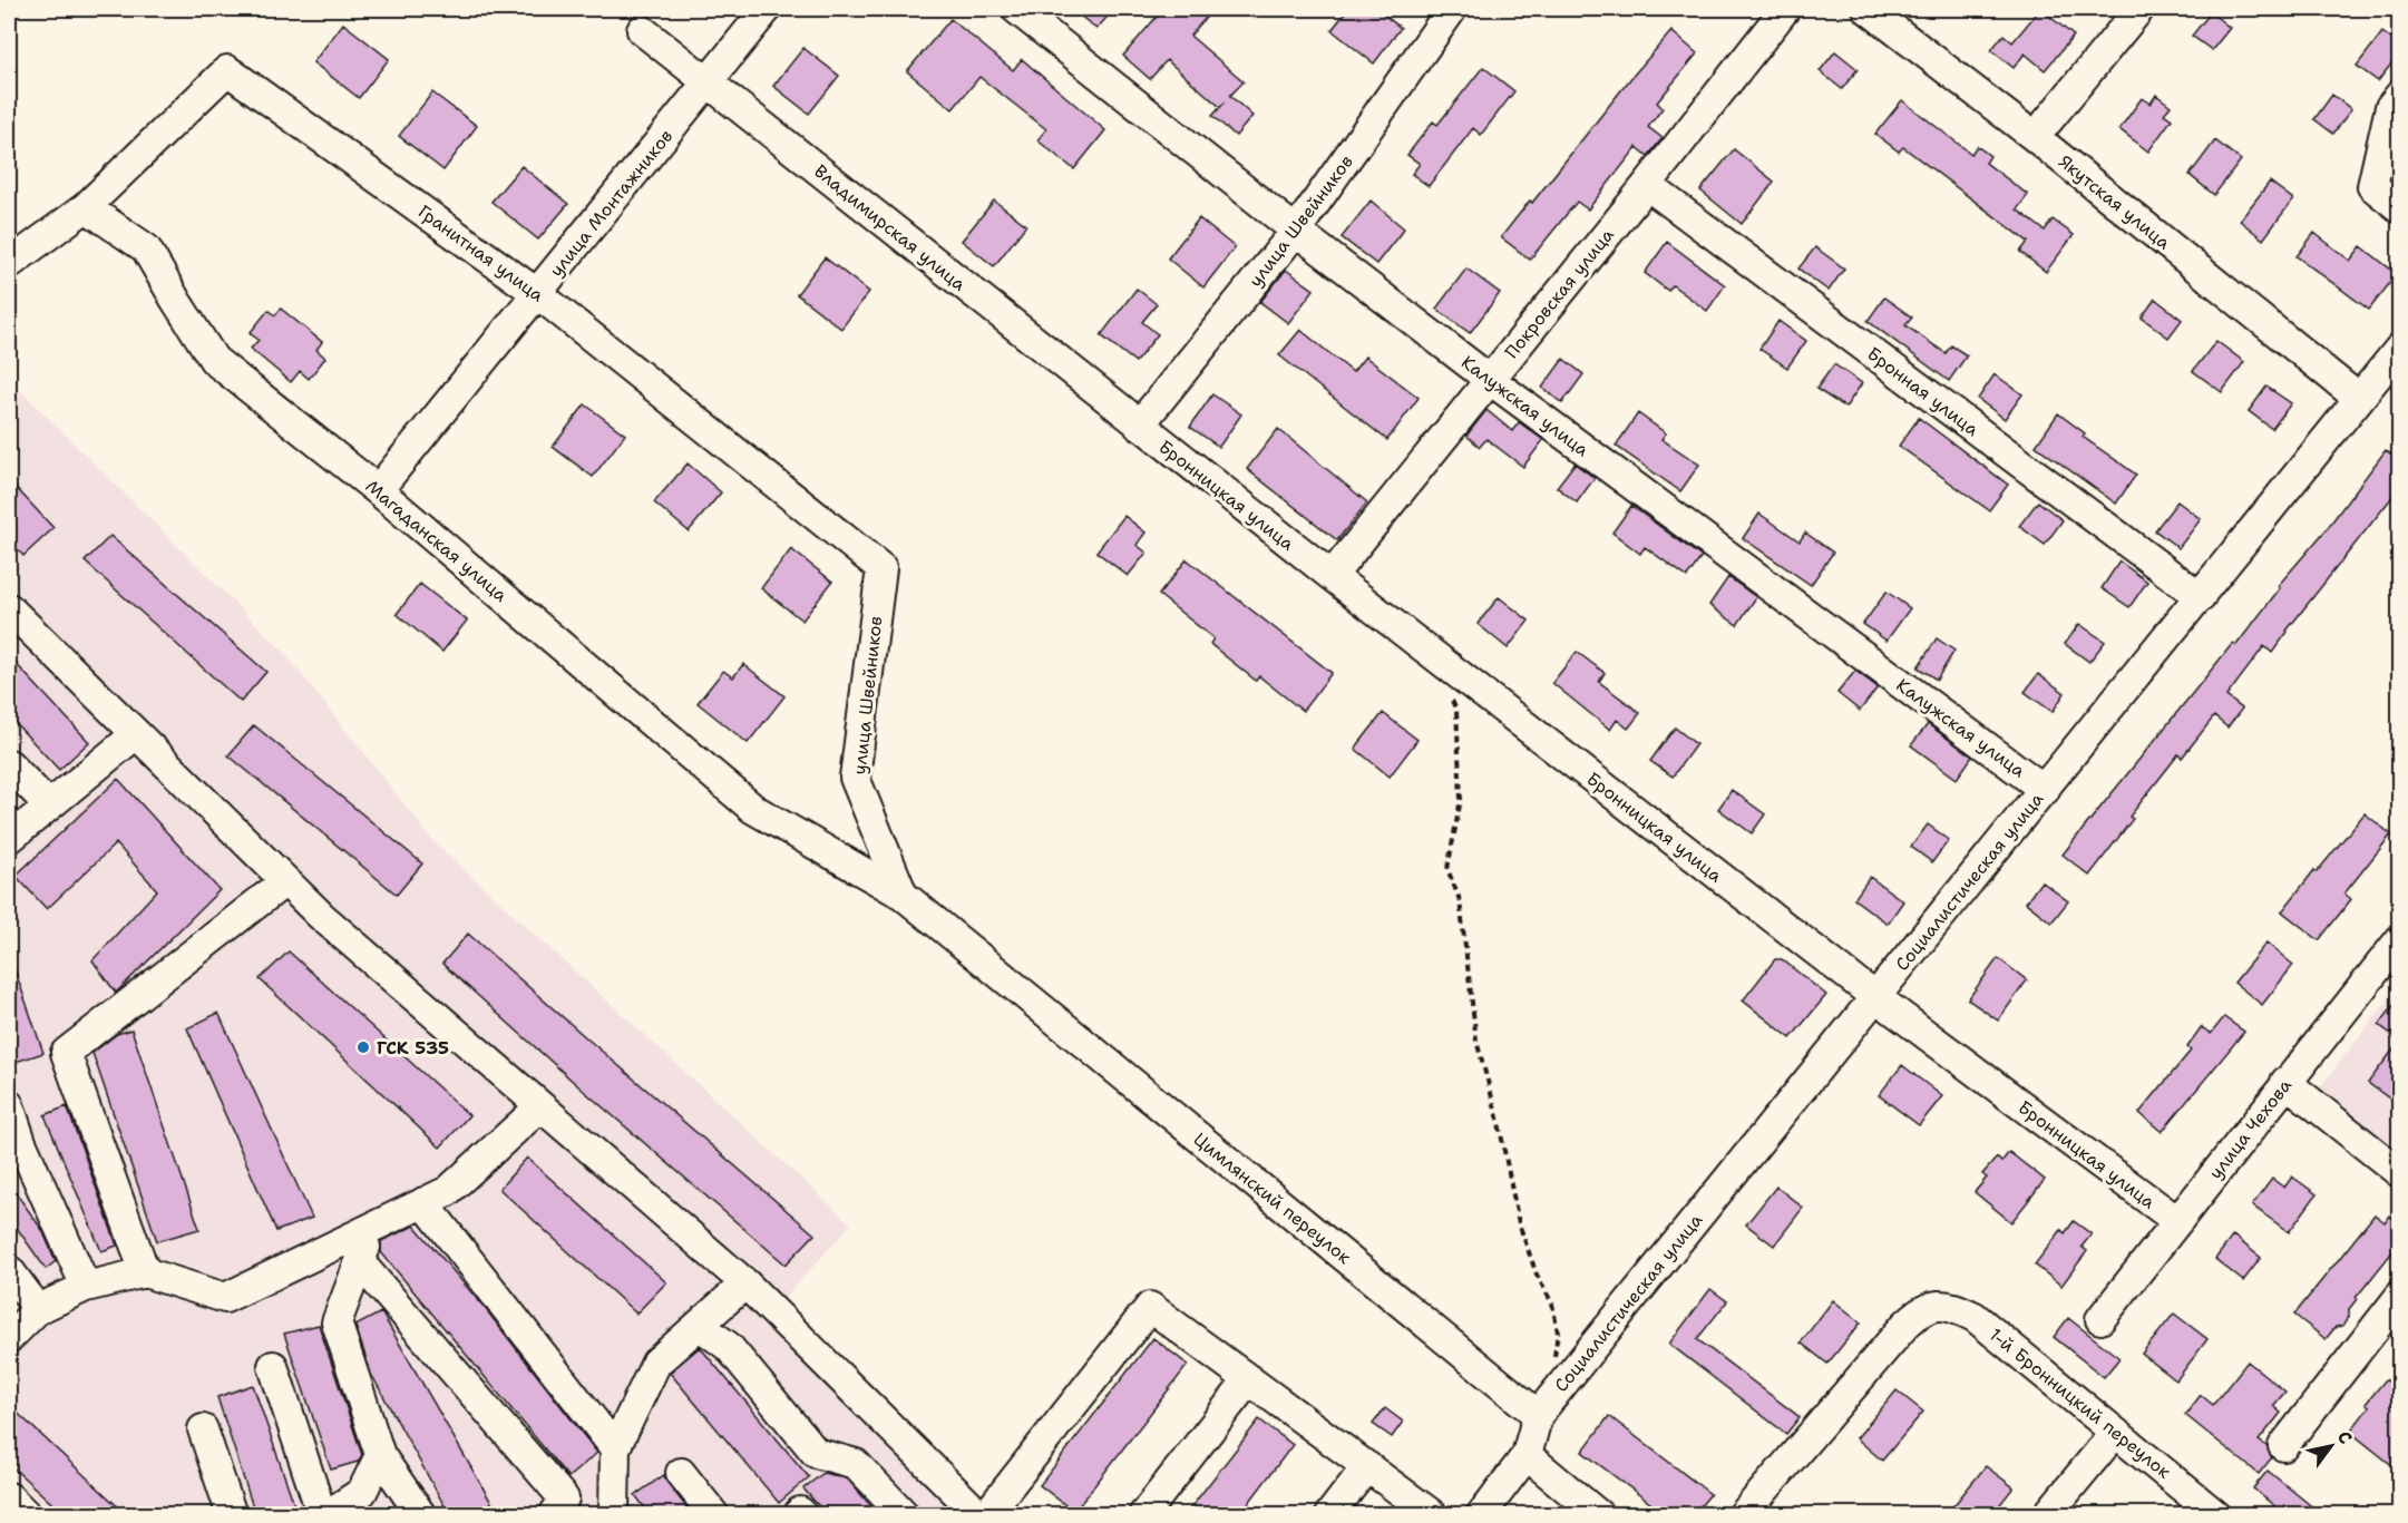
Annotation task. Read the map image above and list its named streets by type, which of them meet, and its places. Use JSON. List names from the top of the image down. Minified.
{"streets":{"street":["Якутская улица","улица Монтажников","улица Швейников","Владимирская улица","Гранитная улица","Покровская улица","Бронная улица","Калужская улица","Бронницкая улица","Магаданская улица","Социалистическая улица","улица Чехова","Цимлянский переулок","1-й Бронницкий переулок"]},"crossings":[["Якутская улица","Социалистическая улица"],["улица Монтажников","Владимирская улица"],["улица Монтажников","Гранитная улица"],["улица Монтажников","Магаданская улица"],["улица Швейников","Владимирская улица"],["улица Швейников","Гранитная улица"],["улица Швейников","Калужская улица"],["улица Швейников","Бронницкая улица"],["улица Швейников","Магаданская улица"],["улица Швейников","Цимлянский переулок"],["Владимирская улица","Бронницкая улица"],["Гранитная улица","Магаданская улица"],["Покровская улица","Бронная улица"],["Покровская улица","Калужская улица"],["Покровская улица","Бронницкая улица"],["Бронная улица","Социалистическая улица"],["Калужская улица","Социалистическая улица"],["Бронницкая улица","Социалистическая улица"],["Бронницкая улица","улица Чехова"],["Магаданская улица","Цимлянский переулок"],["Социалистическая улица","Цимлянский переулок"]],"places":["ГСК 535"],"north":"top right"}
